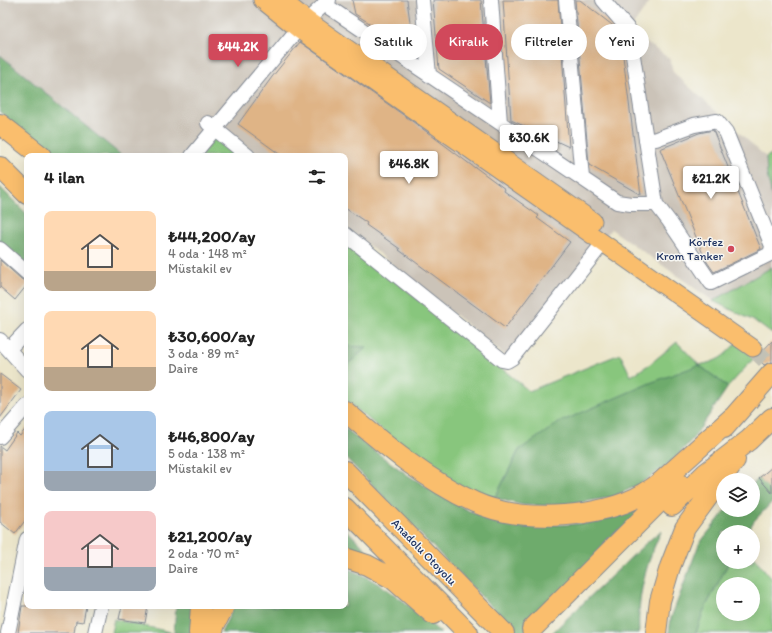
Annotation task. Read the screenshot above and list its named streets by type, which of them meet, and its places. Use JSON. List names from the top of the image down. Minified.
{"streets":{"highway":["Anadolu Otoyolu"]},"places":["Körfez Krom Tanker"],"page":{"chip":["Satılık","Kiralık","Filtreler","Yeni"],"price":["₺44.2K","₺30.6K","₺46.8K","₺21.2K"],"heading":"4 ilan","list":[{"name":"₺44,200/ay","note":"4 oda · 148 m² · Müstakil ev"},{"name":"₺30,600/ay","note":"3 oda · 89 m² · Daire"},{"name":"₺46,800/ay","note":"5 oda · 138 m² · Müstakil ev"},{"name":"₺21,200/ay","note":"2 oda · 70 m² · Daire"}],"map_buttons":["+","−"]}}
